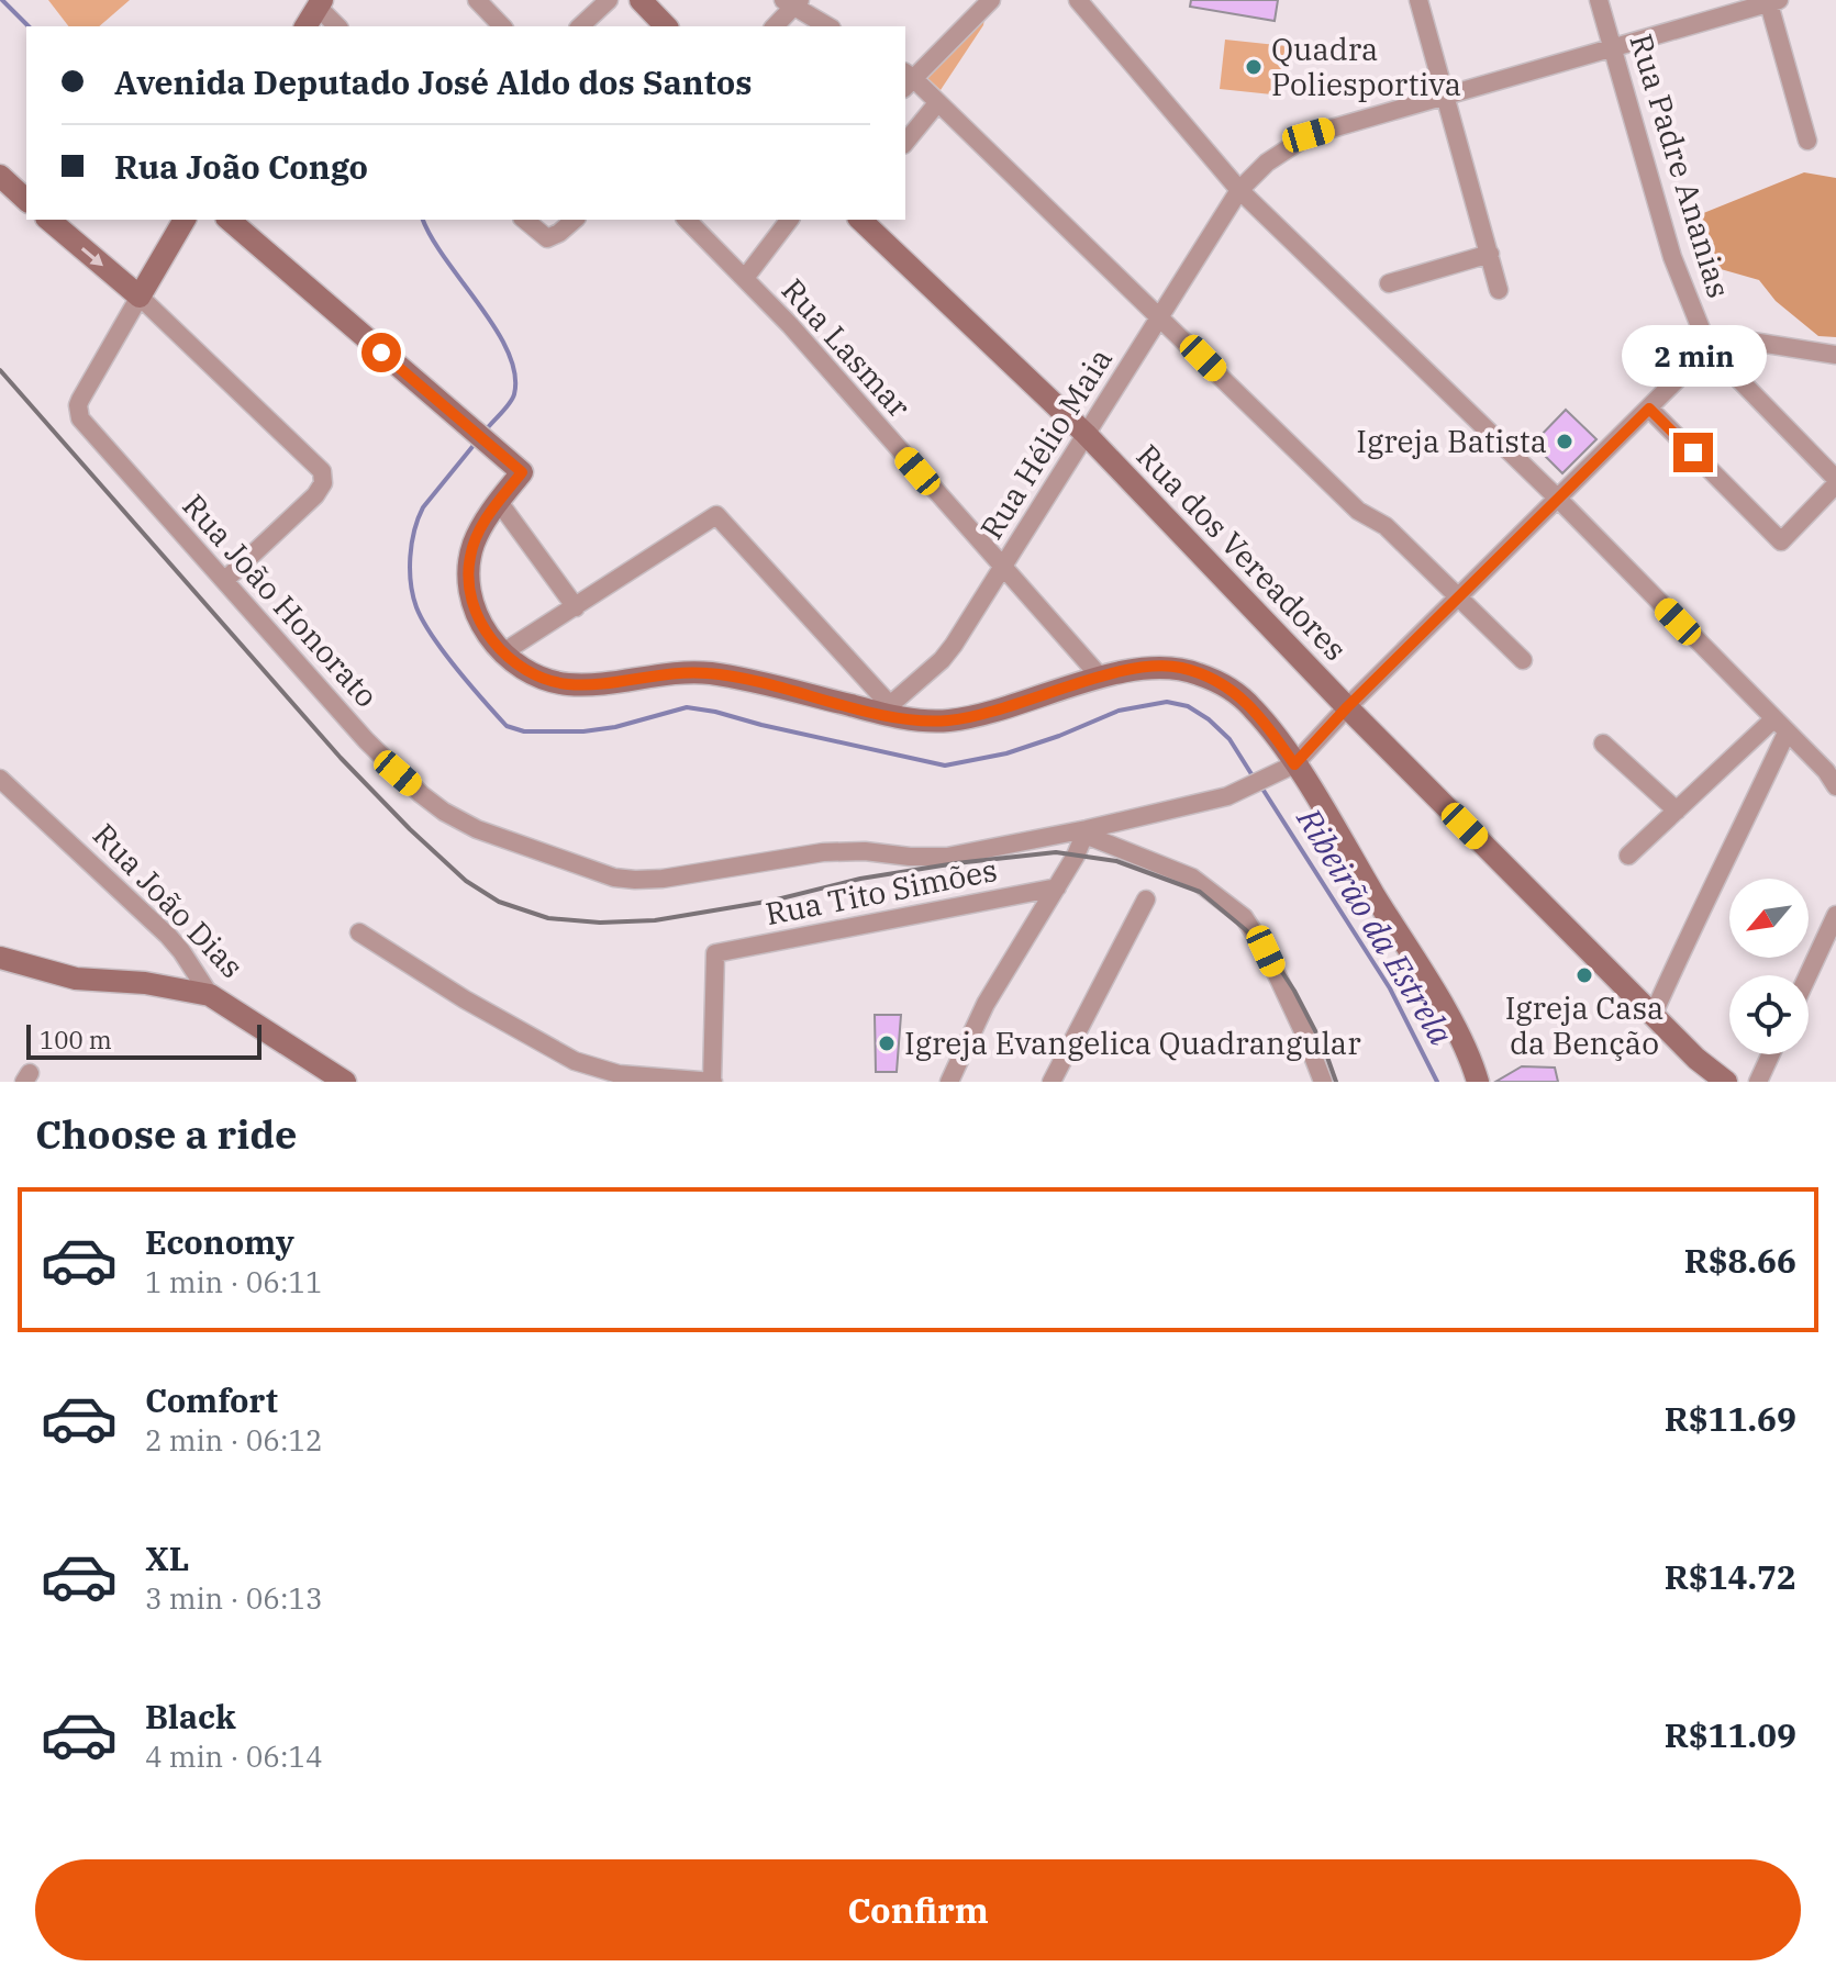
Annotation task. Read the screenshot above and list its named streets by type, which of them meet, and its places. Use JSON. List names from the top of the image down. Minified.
{"streets":{"street":["Rua Padre Ananias","Rua Lasmar","Rua Hélio Maia","Rua dos Vereadores","Rua João Honorato","Rua Tito Simões","Rua João Dias"]},"crossings":[["Rua Padre Ananias","Rua Hélio Maia"],["Rua Lasmar","Rua Hélio Maia"],["Rua Hélio Maia","Rua dos Vereadores"]],"water":["Ribeirão da Estrela"],"places":["Quadra Poliesportiva","Igreja Batista","Igreja Casa da Benção","Igreja Evangelica Quadrangular"],"scale_bar":"100 m","north":"bottom left","page":{"banner":["Avenida Deputado José Aldo dos Santos","Rua João Congo"],"bubble":"2 min","scale":"100 m","heading":"Choose a ride","list":[{"name":"Economy","note":"1 min · 06:11","value":"R$8.66"},{"name":"Comfort","note":"2 min · 06:12","value":"R$11.69"},{"name":"XL","note":"3 min · 06:13","value":"R$14.72"},{"name":"Black","note":"4 min · 06:14","value":"R$11.09"}],"buttons":"Confirm"}}
